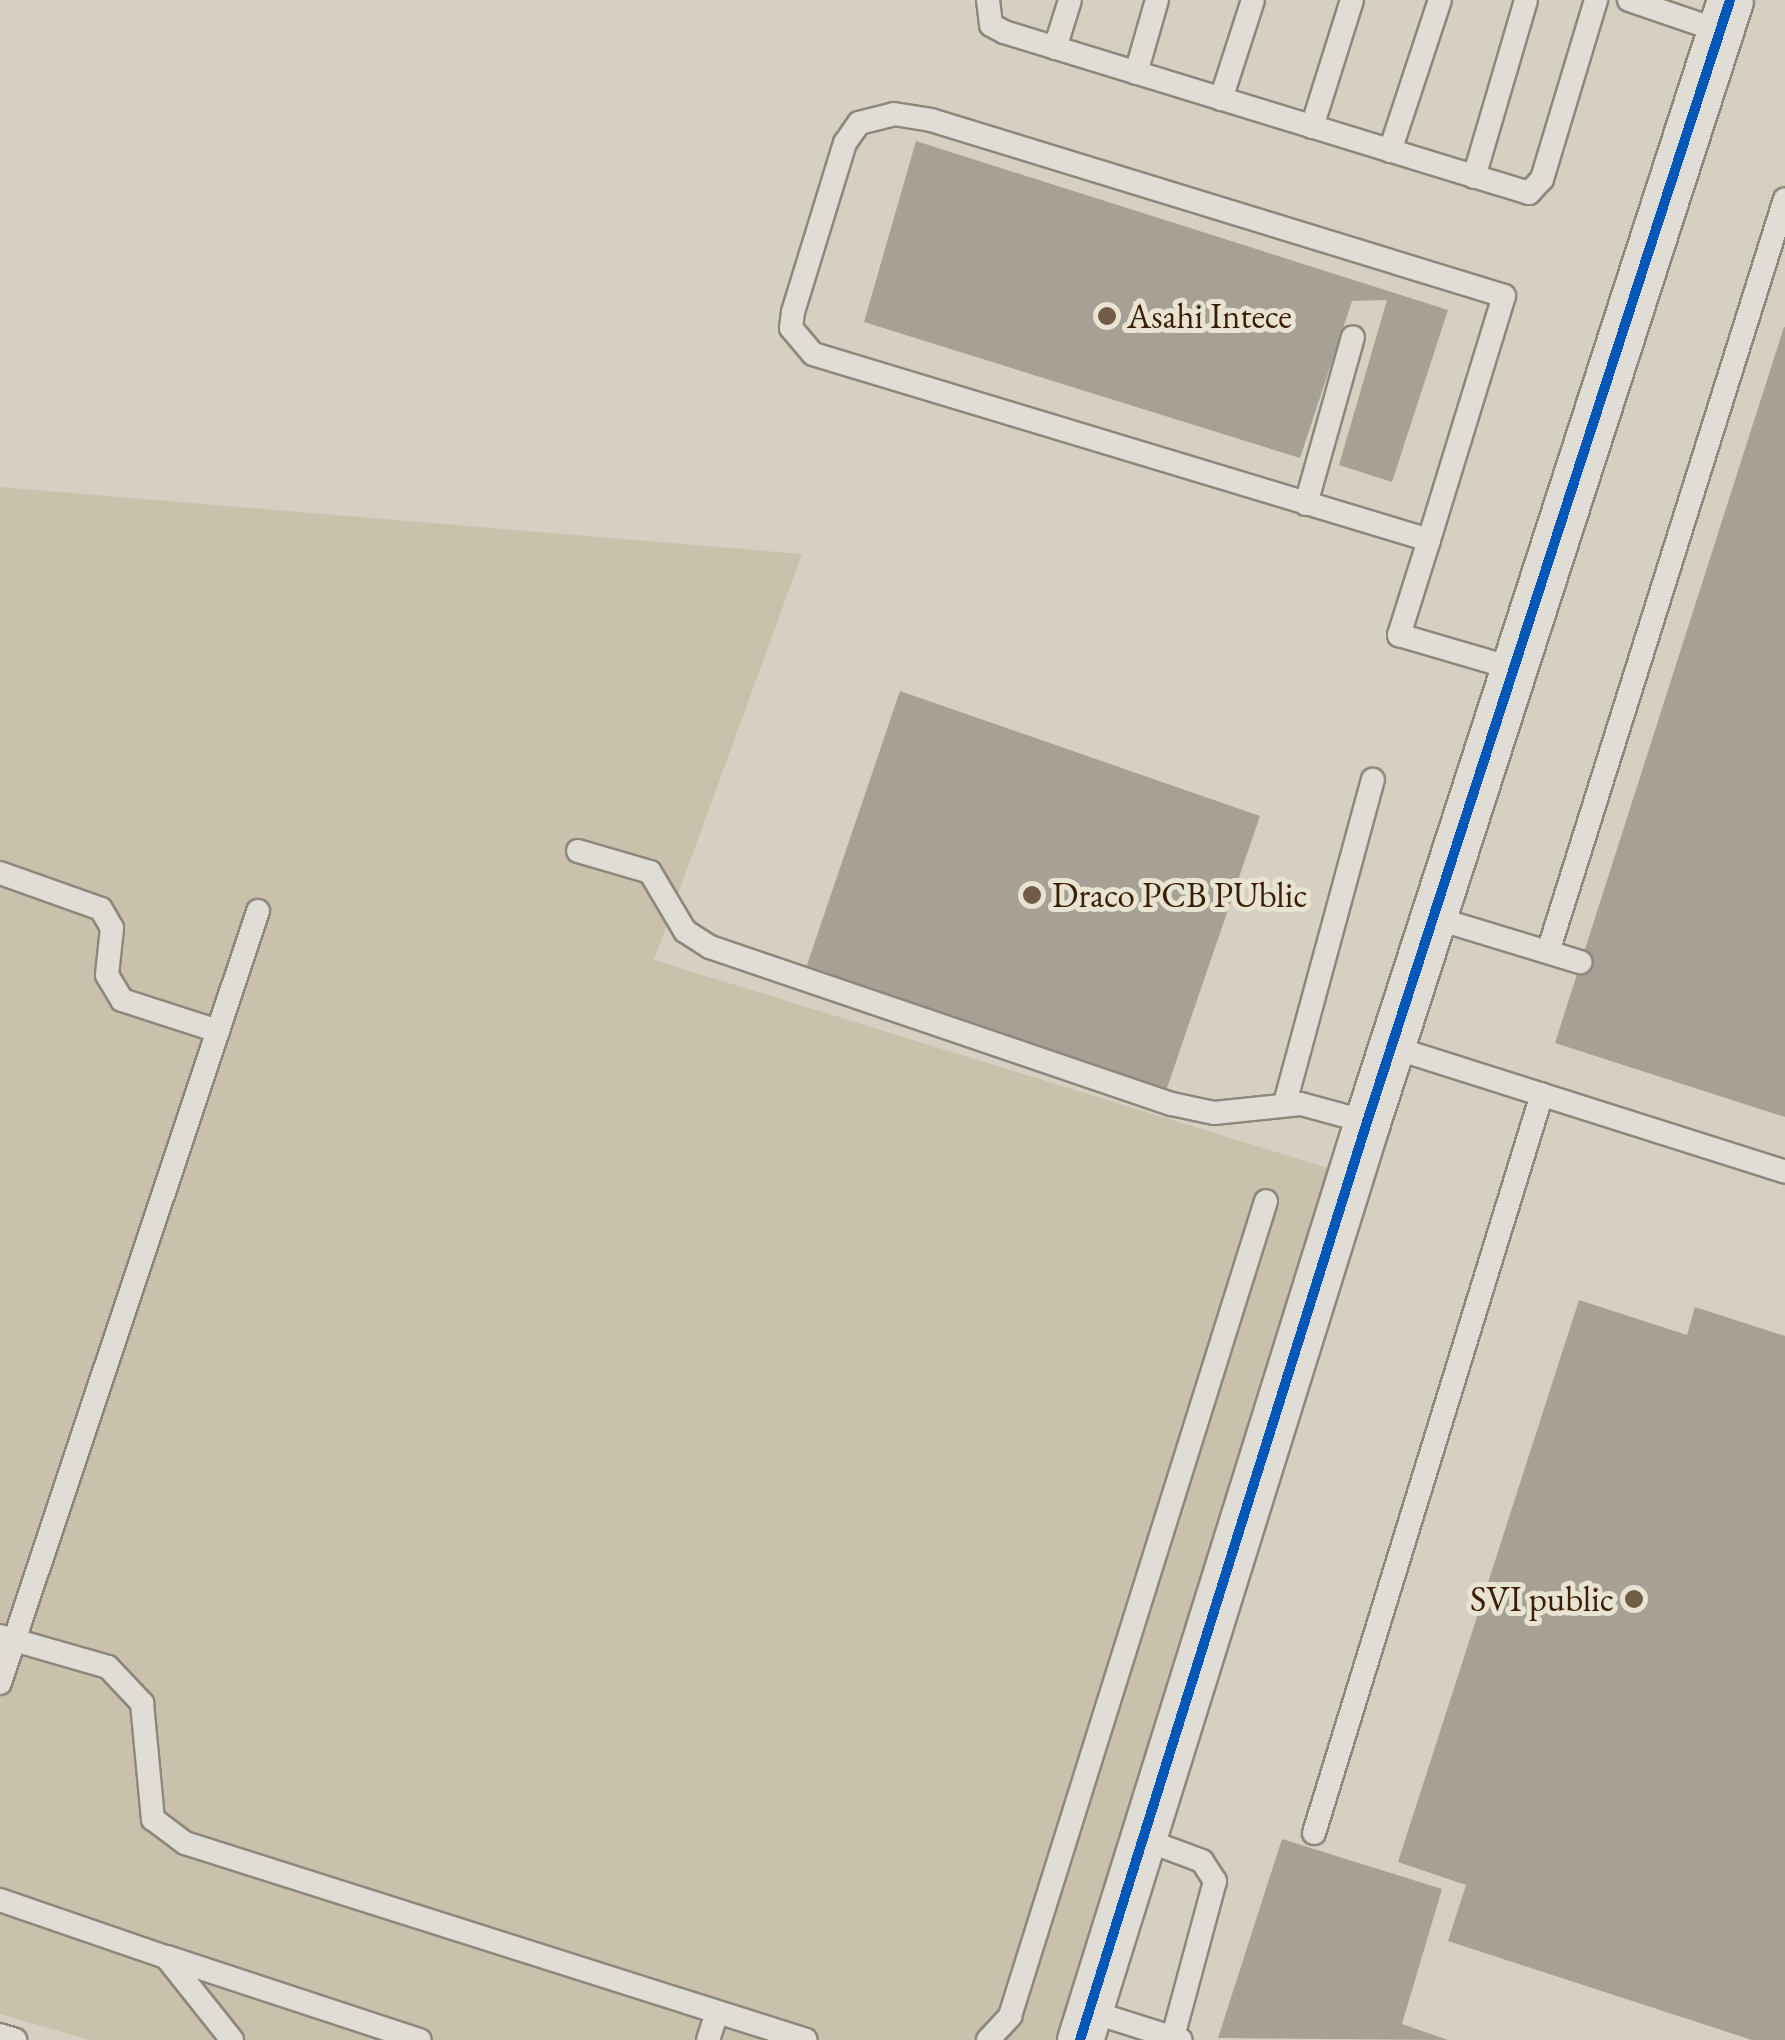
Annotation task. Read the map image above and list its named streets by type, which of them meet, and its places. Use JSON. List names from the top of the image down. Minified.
{"places":["Asahi Intece","Draco PCB PUblic","SVI public"]}
